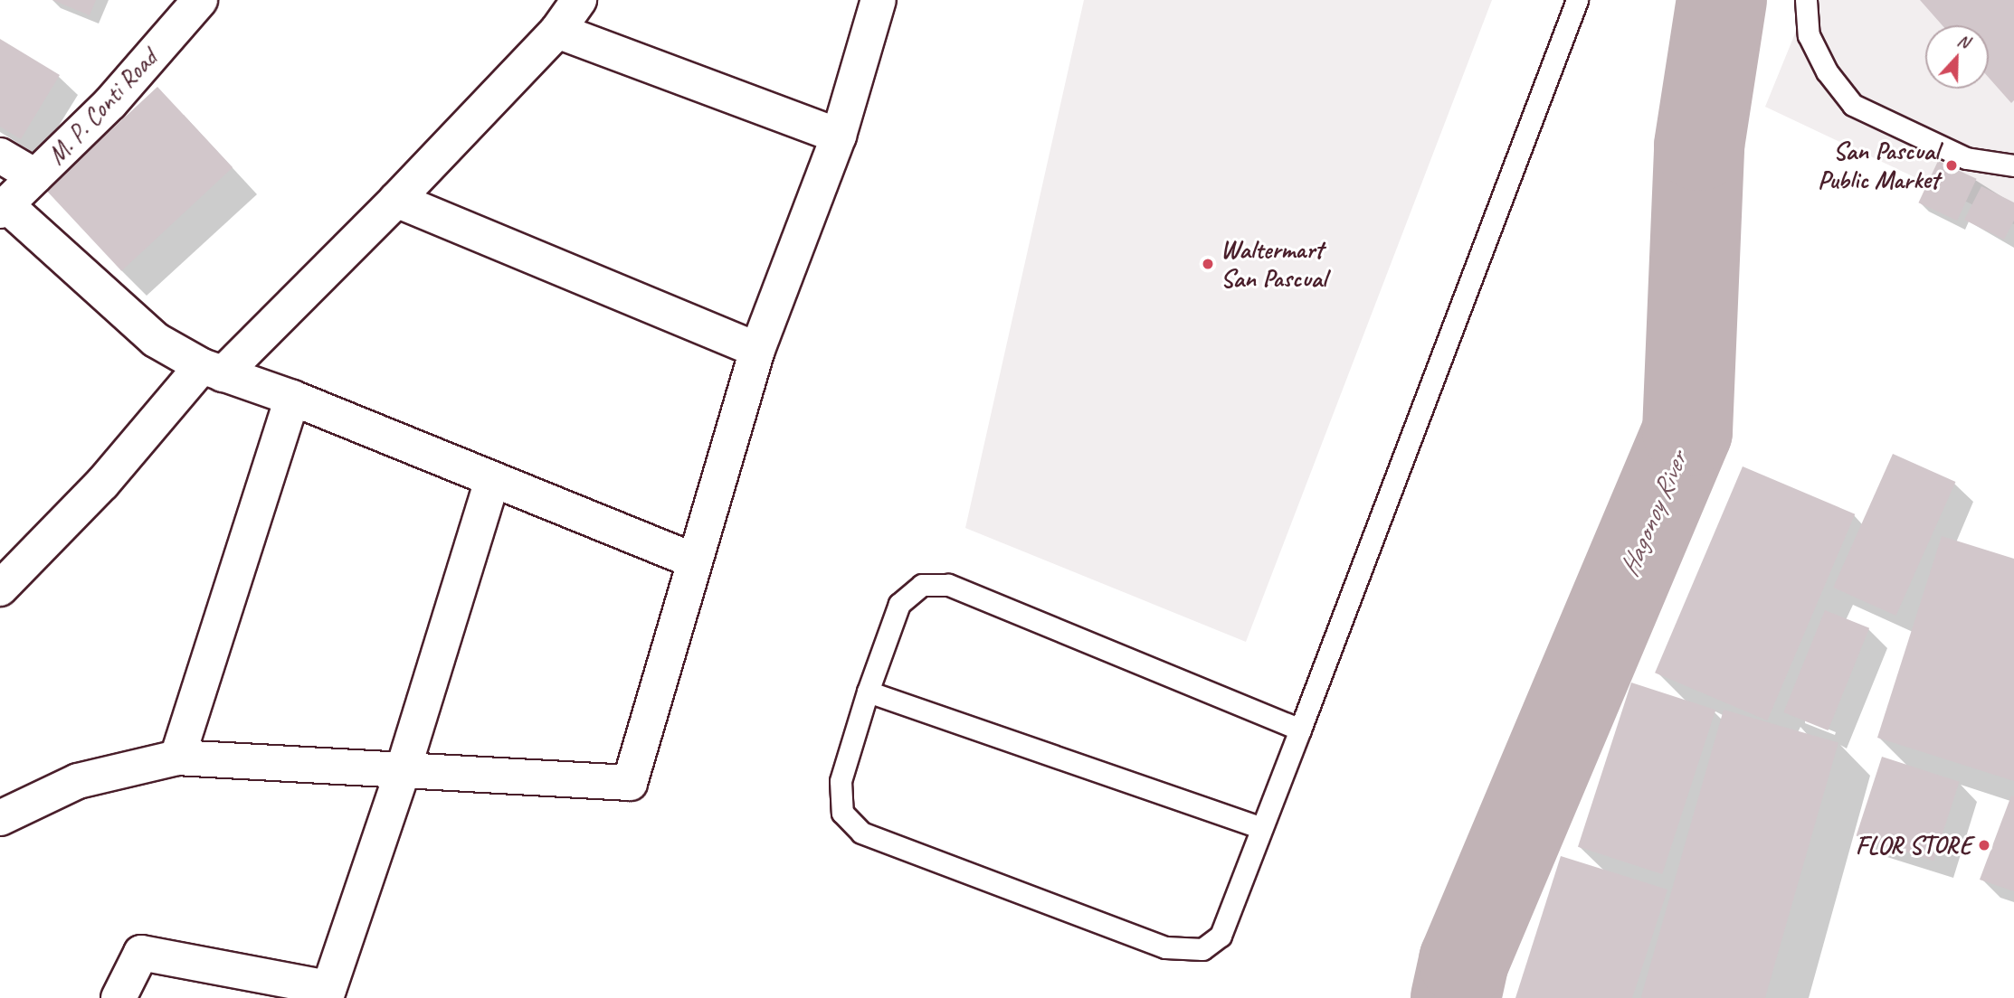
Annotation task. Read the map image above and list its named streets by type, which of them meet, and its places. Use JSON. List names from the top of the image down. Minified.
{"streets":{"street":["M. P. Conti Road"]},"water":["Hagonoy River"],"places":["San Pascual Public Market","Waltermart San Pascual","FLOR STORE"],"north":"top"}
